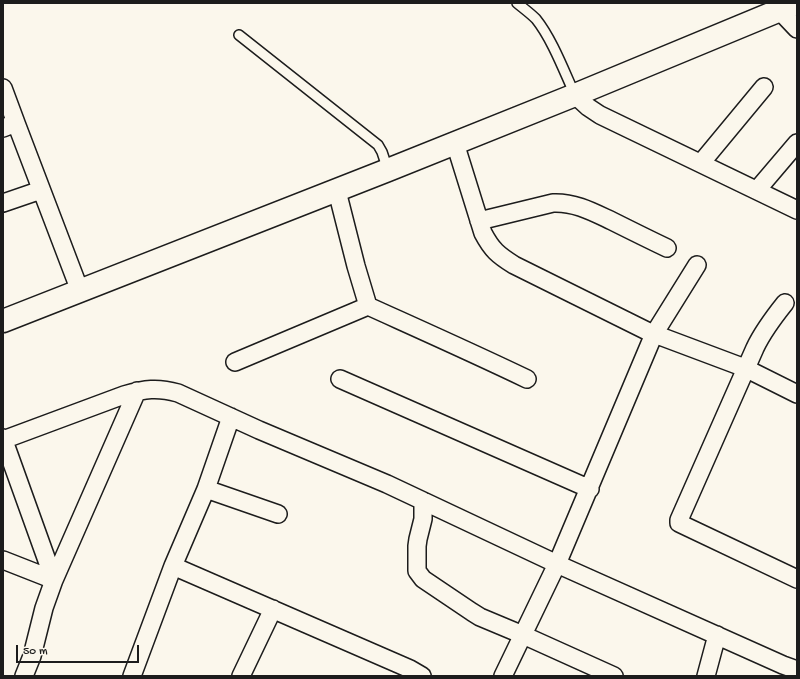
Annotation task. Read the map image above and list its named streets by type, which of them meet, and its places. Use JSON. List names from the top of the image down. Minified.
{"scale_bar":"50 m"}
